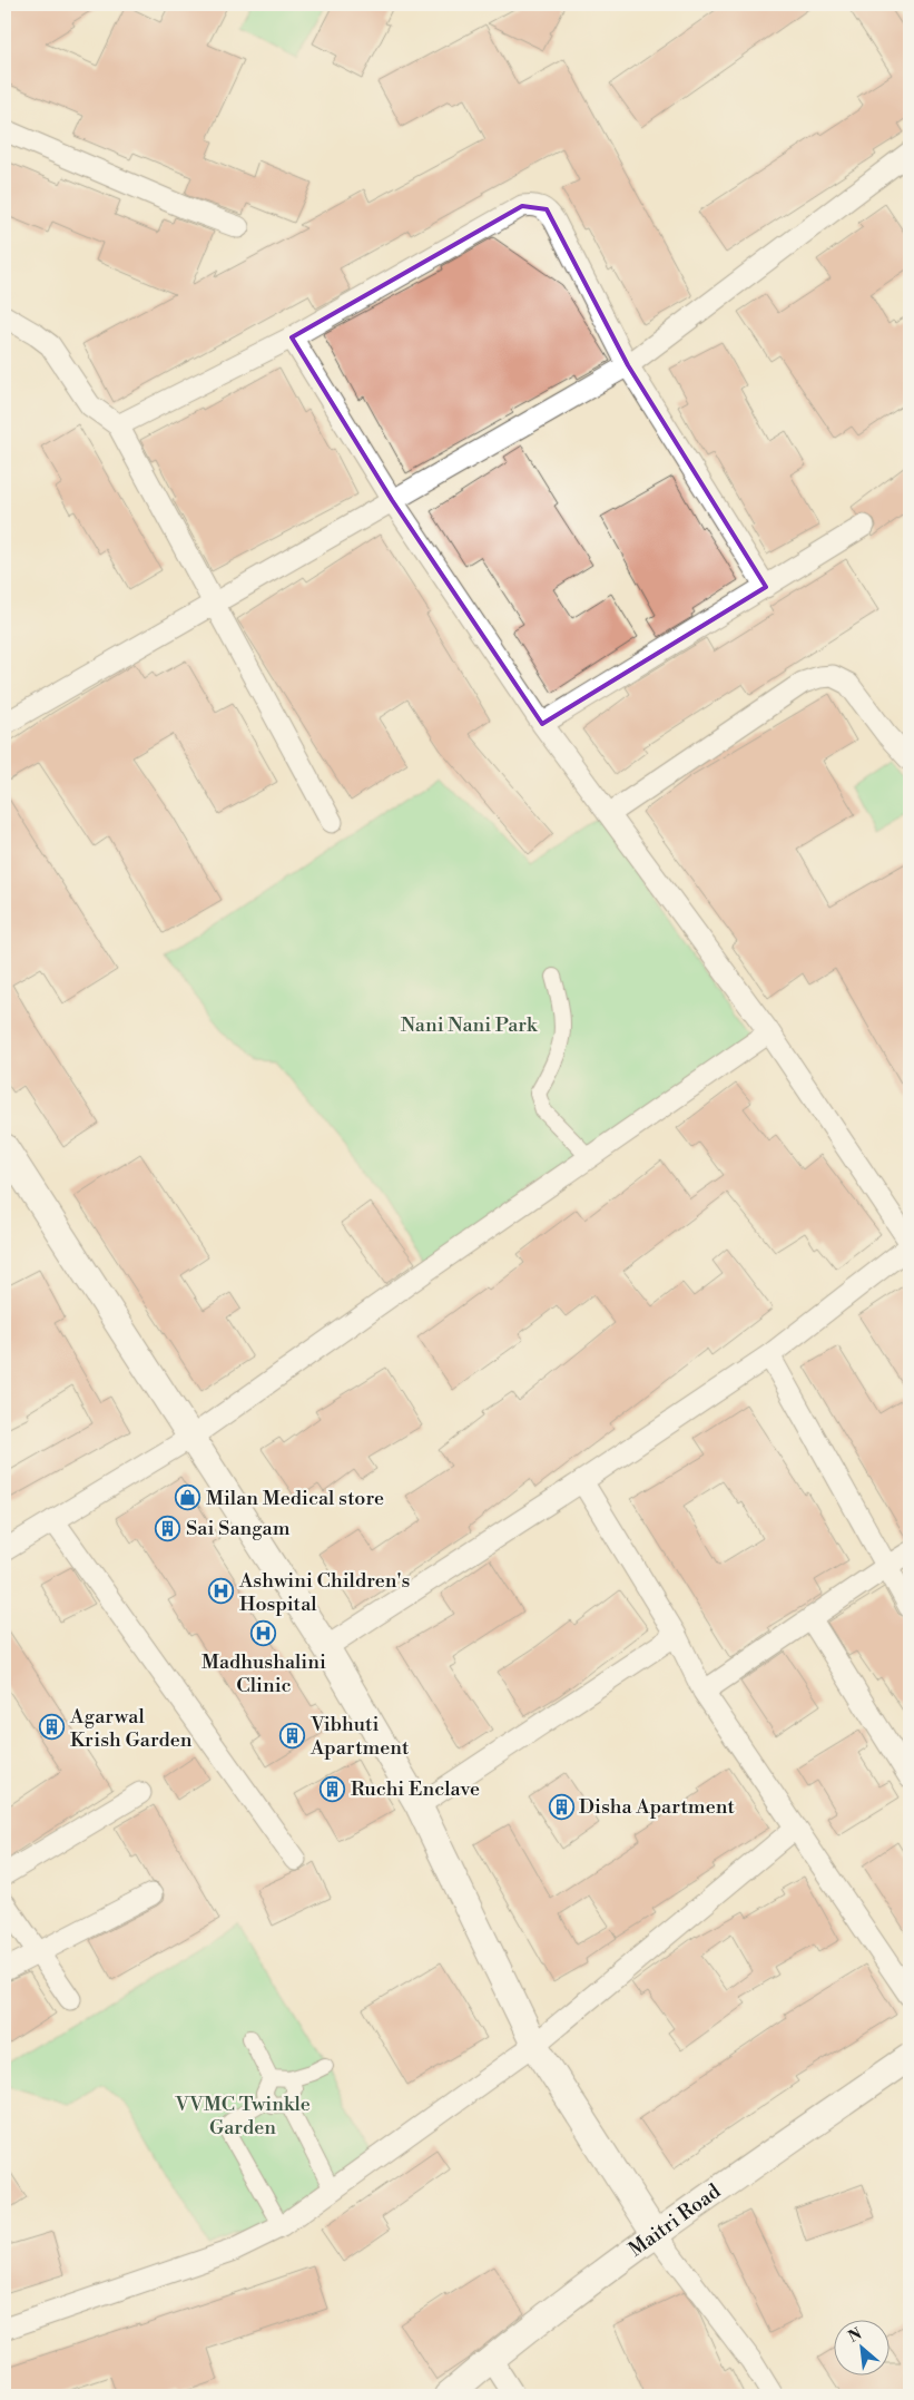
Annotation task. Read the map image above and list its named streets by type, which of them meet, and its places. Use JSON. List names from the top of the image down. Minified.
{"streets":{"street":["Maitri Road"]},"parks":["Nani Nani Park","VVMC Twinkle Garden"],"places":{"shop":["Milan Medical store"],"building":["Sai Sangam","Agarwal Krish Garden","Vibhuti Apartment","Ruchi Enclave","Disha Apartment"],"hospital":["Ashwini Children's Hospital","Madhushalini Clinic"]},"north":"top left"}
